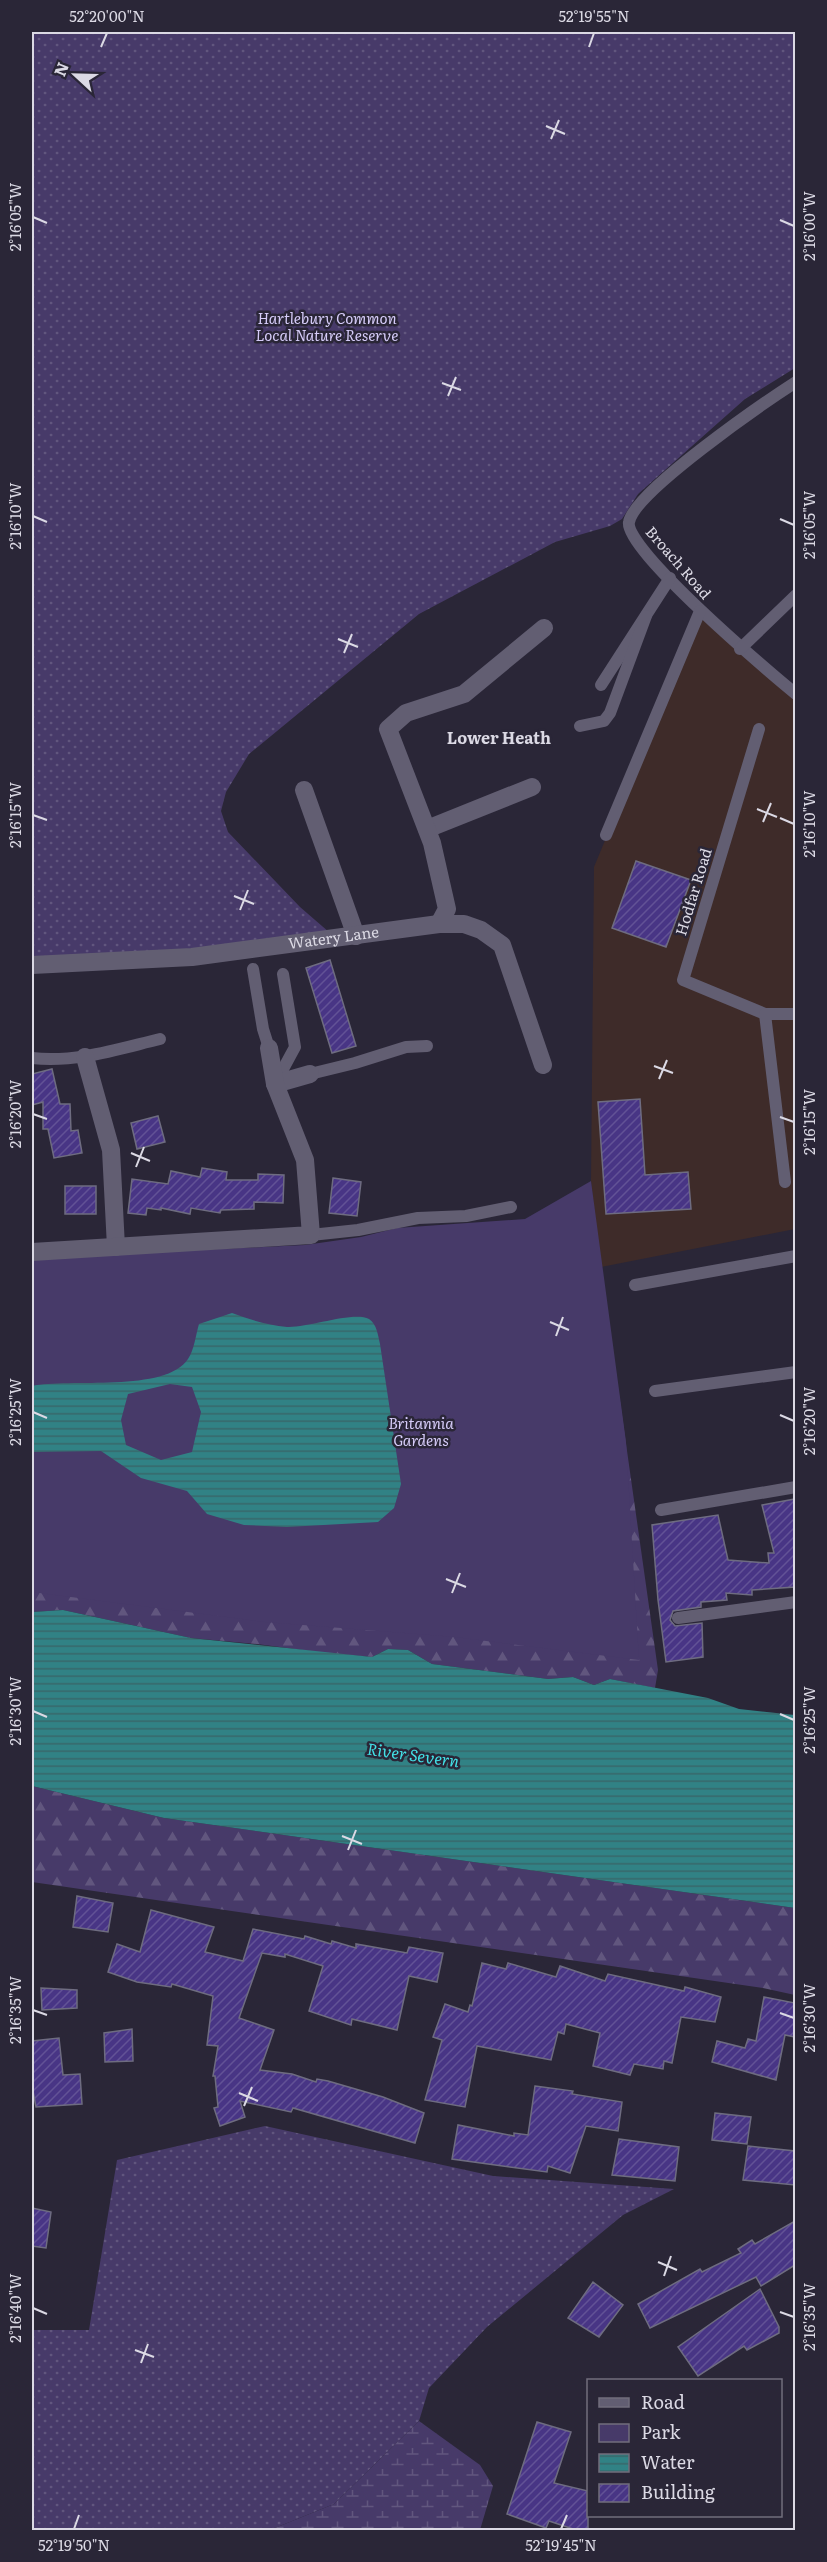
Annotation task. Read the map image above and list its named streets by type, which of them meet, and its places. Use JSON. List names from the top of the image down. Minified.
{"streets":{"street":["Watery Lane"],"lane":["Broach Road","Hodfar Road"]},"districts":["Lower Heath"],"water":["River Severn"],"parks":["Hartlebury Common Local Nature Reserve","Britannia Gardens"],"legend":["Road","Park","Water","Building"],"north":"left","coordinates":["52°20'00\"N","52°19'55\"N","2°16'05\"W","2°16'00\"W","2°16'10\"W","2°16'15\"W","2°16'20\"W","2°16'25\"W","2°16'30\"W","2°16'35\"W","2°16'40\"W","52°19'50\"N","52°19'45\"N"]}
